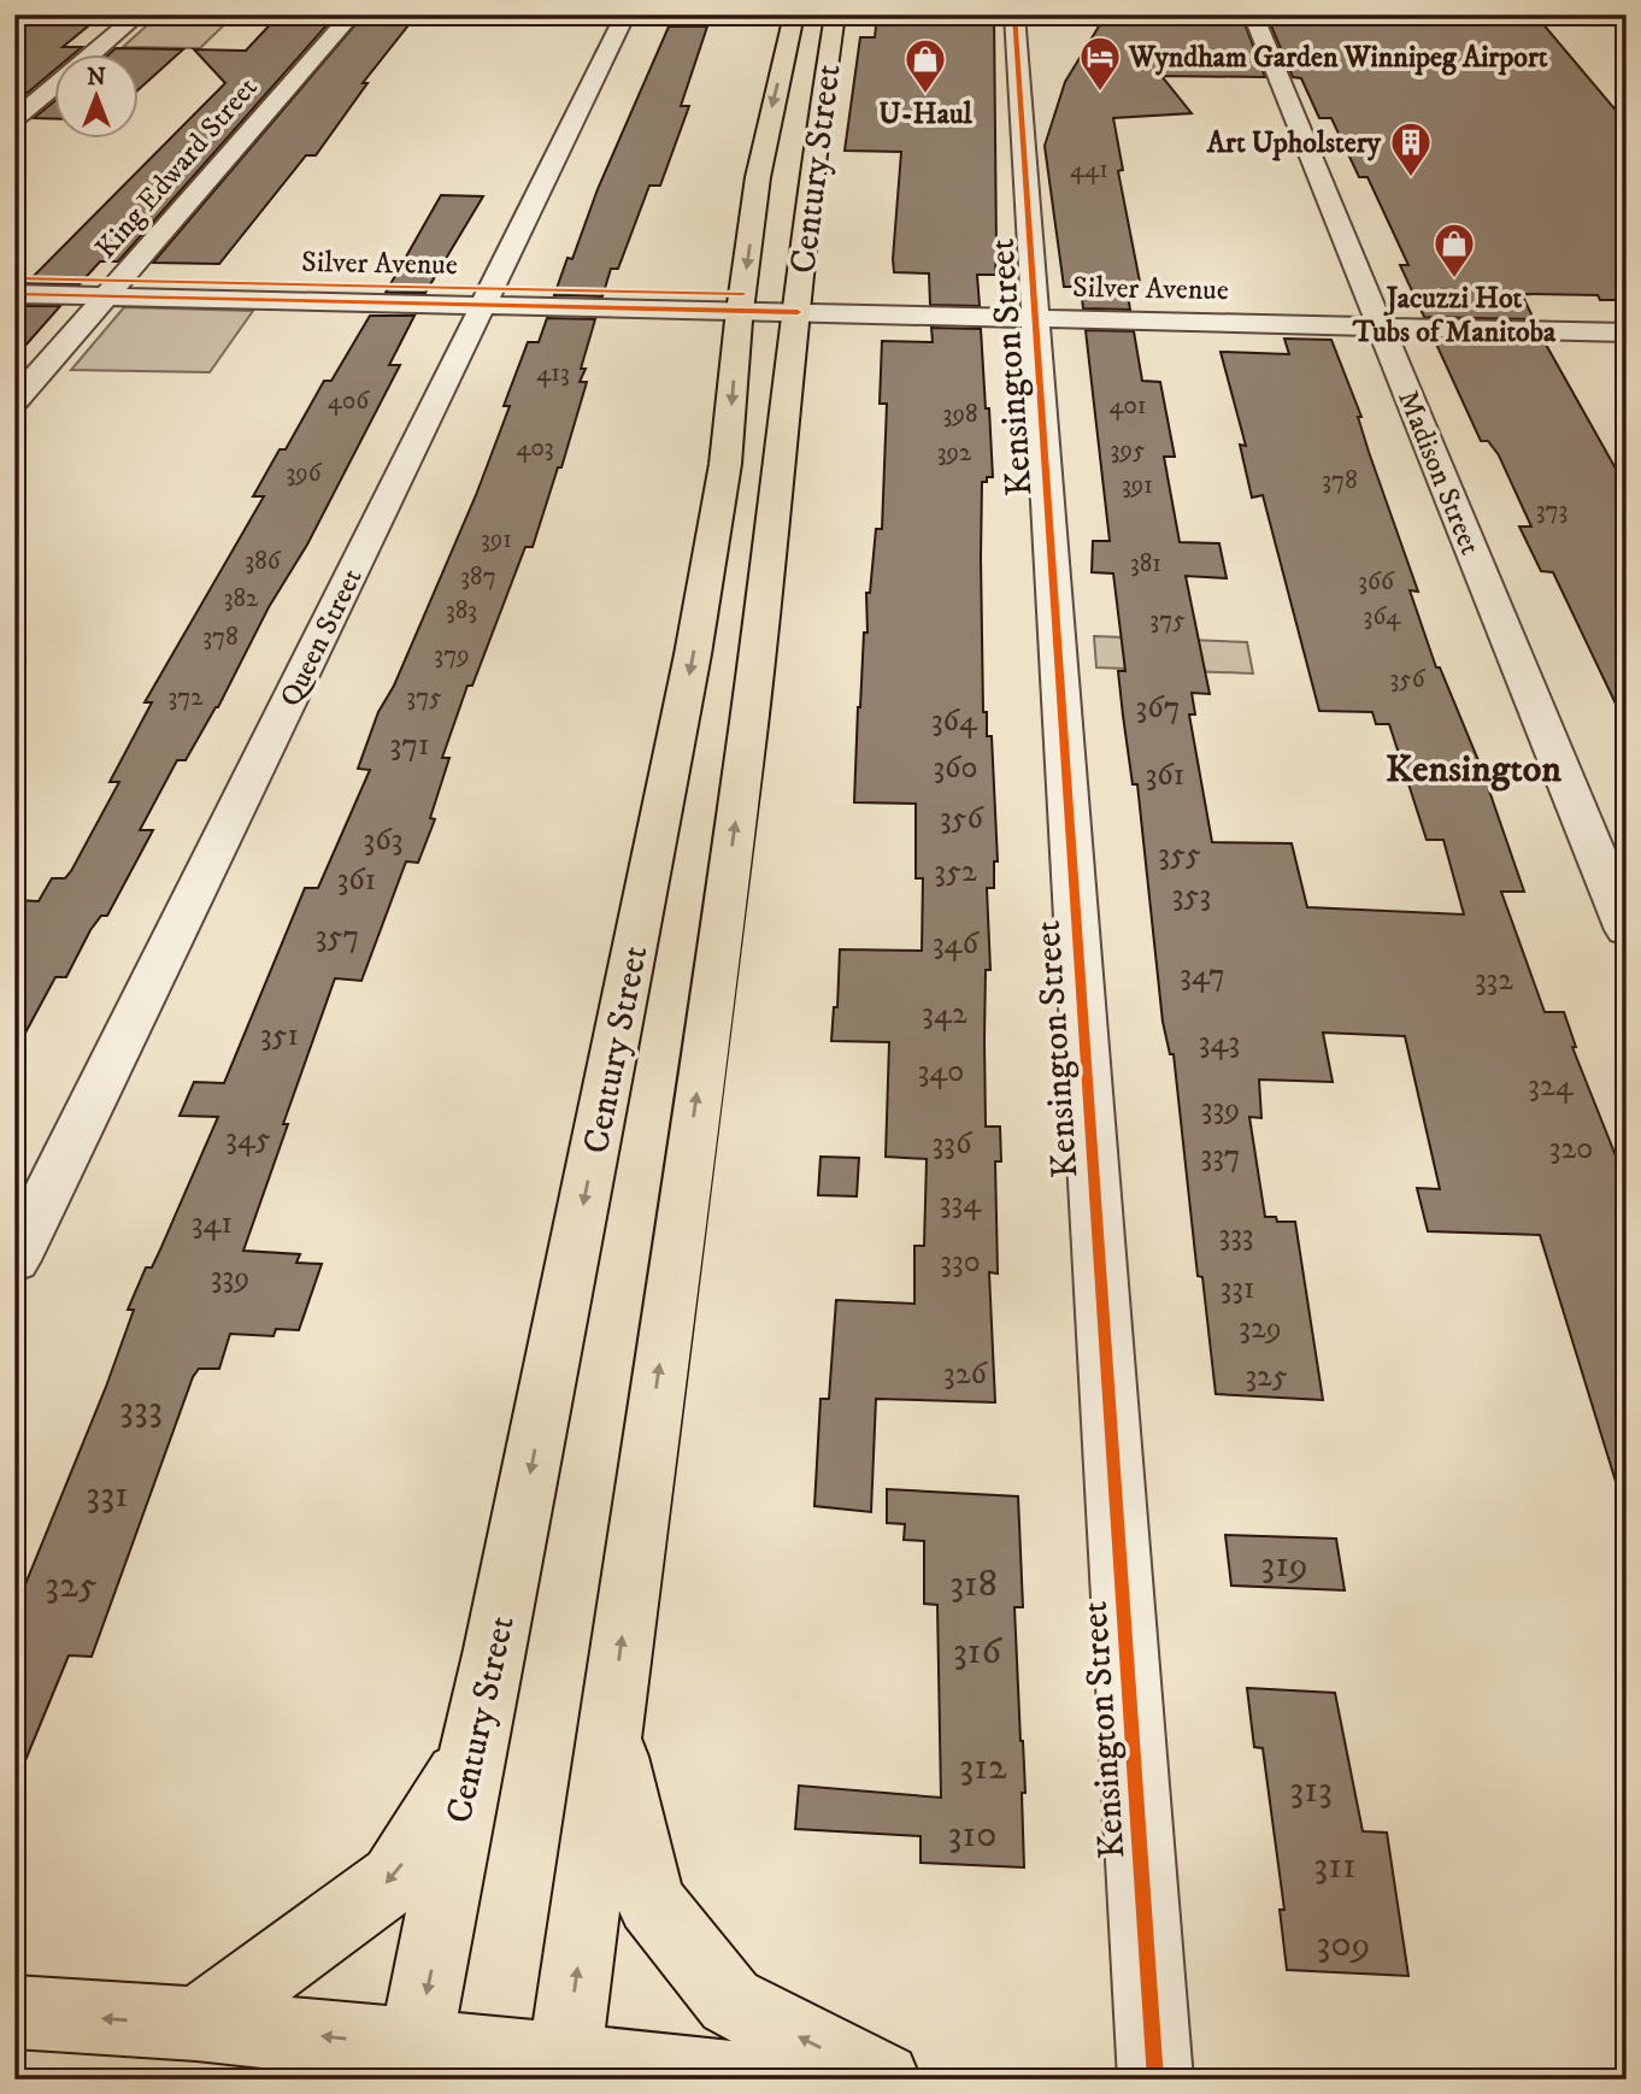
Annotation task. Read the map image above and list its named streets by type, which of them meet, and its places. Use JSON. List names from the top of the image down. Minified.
{"streets":{"main road":["Century Street"],"street":["King Edward Street","Silver Avenue","Kensington Street","Madison Street","Queen Street"]},"crossings":[["King Edward Street","Silver Avenue"],["Century Street","Silver Avenue"],["Silver Avenue","Kensington Street"],["Silver Avenue","Madison Street"],["Silver Avenue","Queen Street"]],"districts":["Kensington"],"places":{"hotel":["Wyndham Garden Winnipeg Airport"],"shop":["U-Haul","Jacuzzi Hot Tubs of Manitoba"],"building":["Art Upholstery"]},"house_numbers":["441","413","406","401","398","403","395","392","396","378","391","373","391","386","381","387","366","382","383","364","375","378","379","356","372","375","367","364","371","360","361","356","363","355","352","361","353","357","346","347","332","342","351","343","340","324","339","345","336","320","337","334","341","333","330","339","331","329","326","325","333","331","319","318","325","316","312","313","310","311","309"],"north":"top"}
